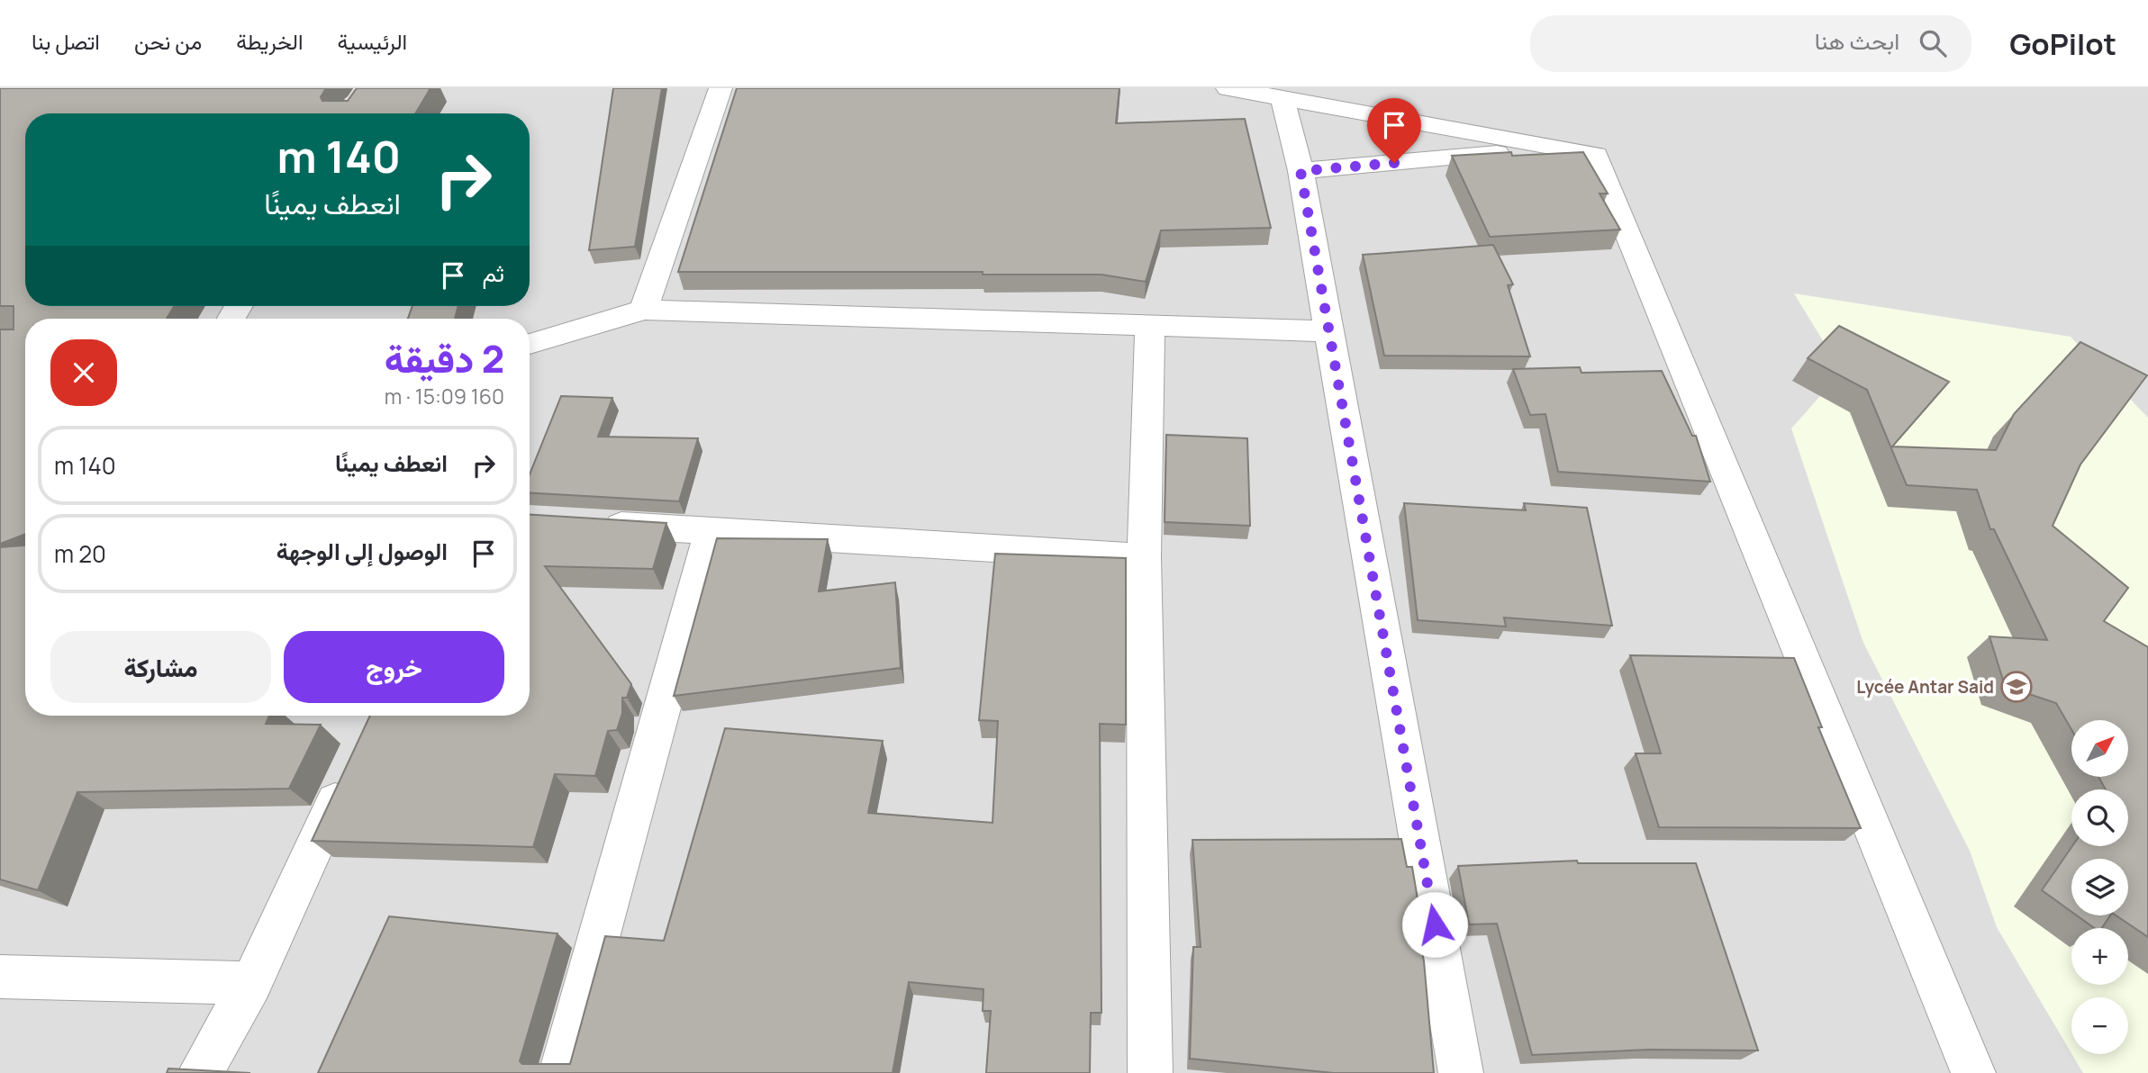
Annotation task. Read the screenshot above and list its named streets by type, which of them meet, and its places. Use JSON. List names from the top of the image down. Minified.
{"places":{"school or university":["Lycée Antar Said"]},"north":"top right","page":{"header":"GoPilot","search":"ابحث هنا","nav":["الرئيسية","الخريطة","من نحن","اتصل بنا"],"turn":["140 m","انعطف يمينًا"],"then":"ثم","heading":["2 دقيقة","160 m · 15:09"],"list":[{"name":"انعطف يمينًا","value":"140 m"},{"name":"الوصول إلى الوجهة","value":"20 m"}],"buttons":["خروج","مشاركة"],"map_buttons":["+","−"]}}
